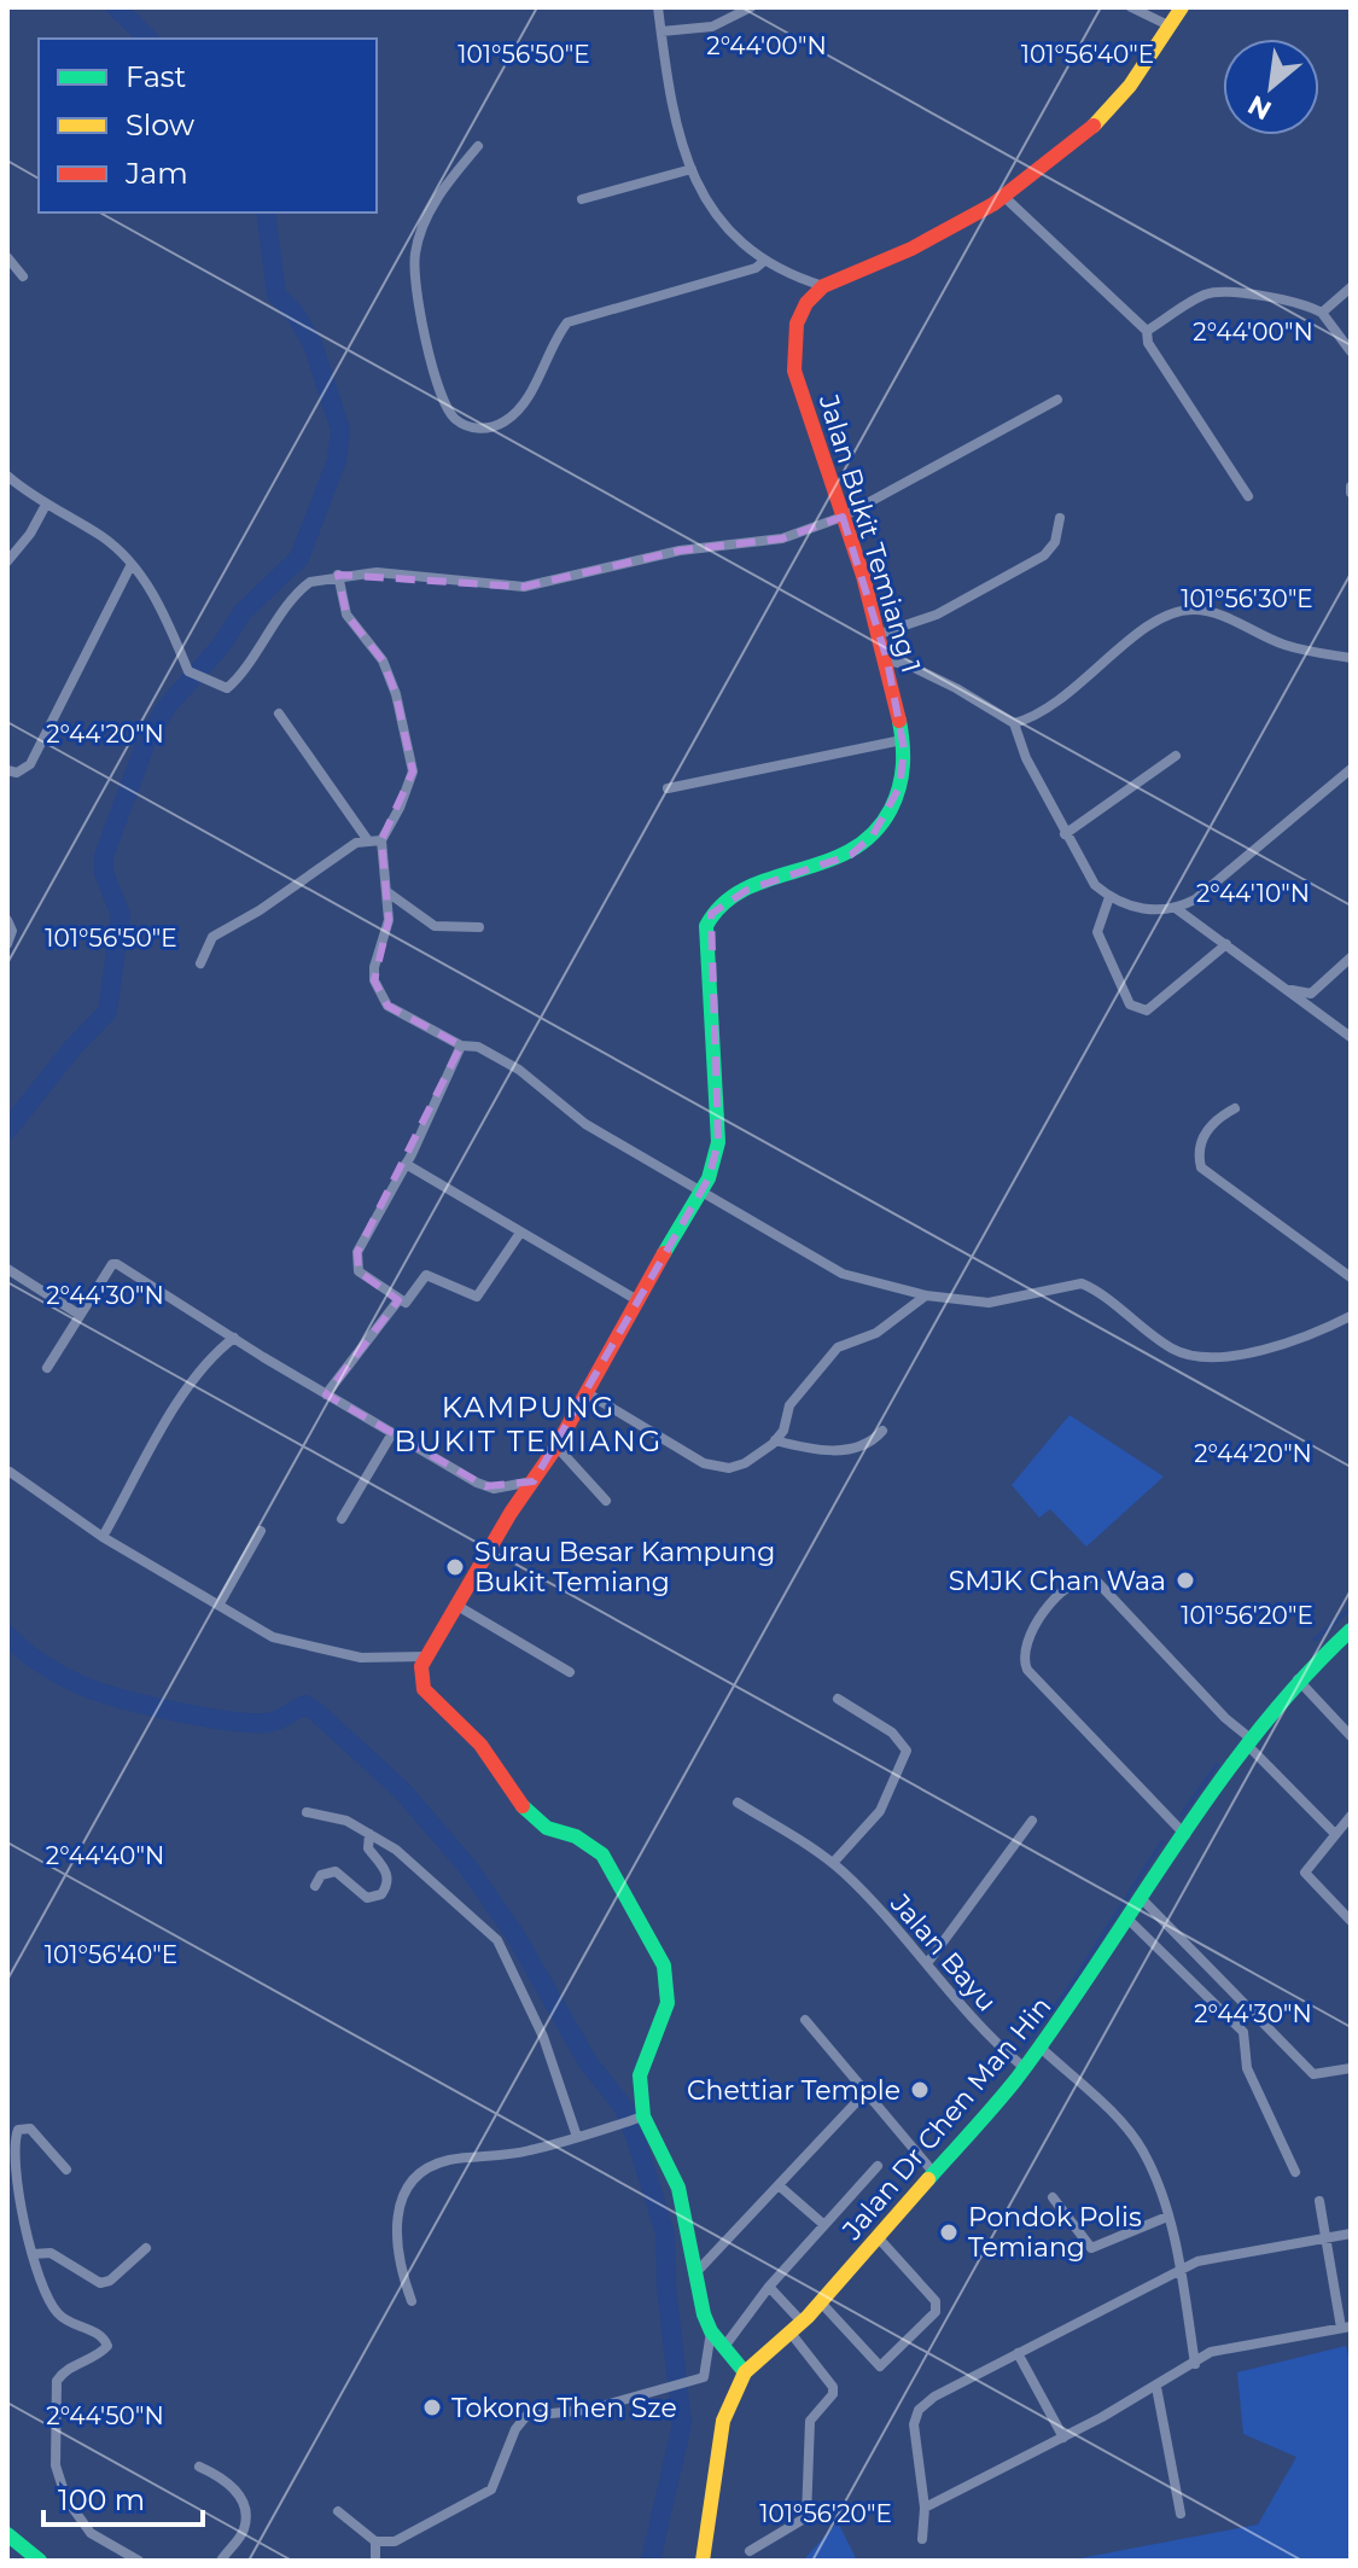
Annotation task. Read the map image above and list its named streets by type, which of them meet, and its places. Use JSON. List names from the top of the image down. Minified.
{"streets":{"street":["Jalan Bukit Temiang 1","Jalan Bayu","Jalan Dr Chen Man Hin"]},"crossings":[["Jalan Bayu","Jalan Dr Chen Man Hin"]],"districts":["KAMPUNG BUKIT TEMIANG"],"places":["Surau Besar Kampung Bukit Temiang","SMJK Chan Waa","Chettiar Temple","Pondok Polis Temiang","Tokong Then Sze"],"legend":["Fast","Slow","Jam"],"scale_bar":"100 m","north":"bottom left","coordinates":["2°44'00\"N","101°56'50\"E","101°56'40\"E","101°56'30\"E","2°44'20\"N","2°44'10\"N","2°44'30\"N","101°56'20\"E","2°44'40\"N","2°44'50\"N"]}
